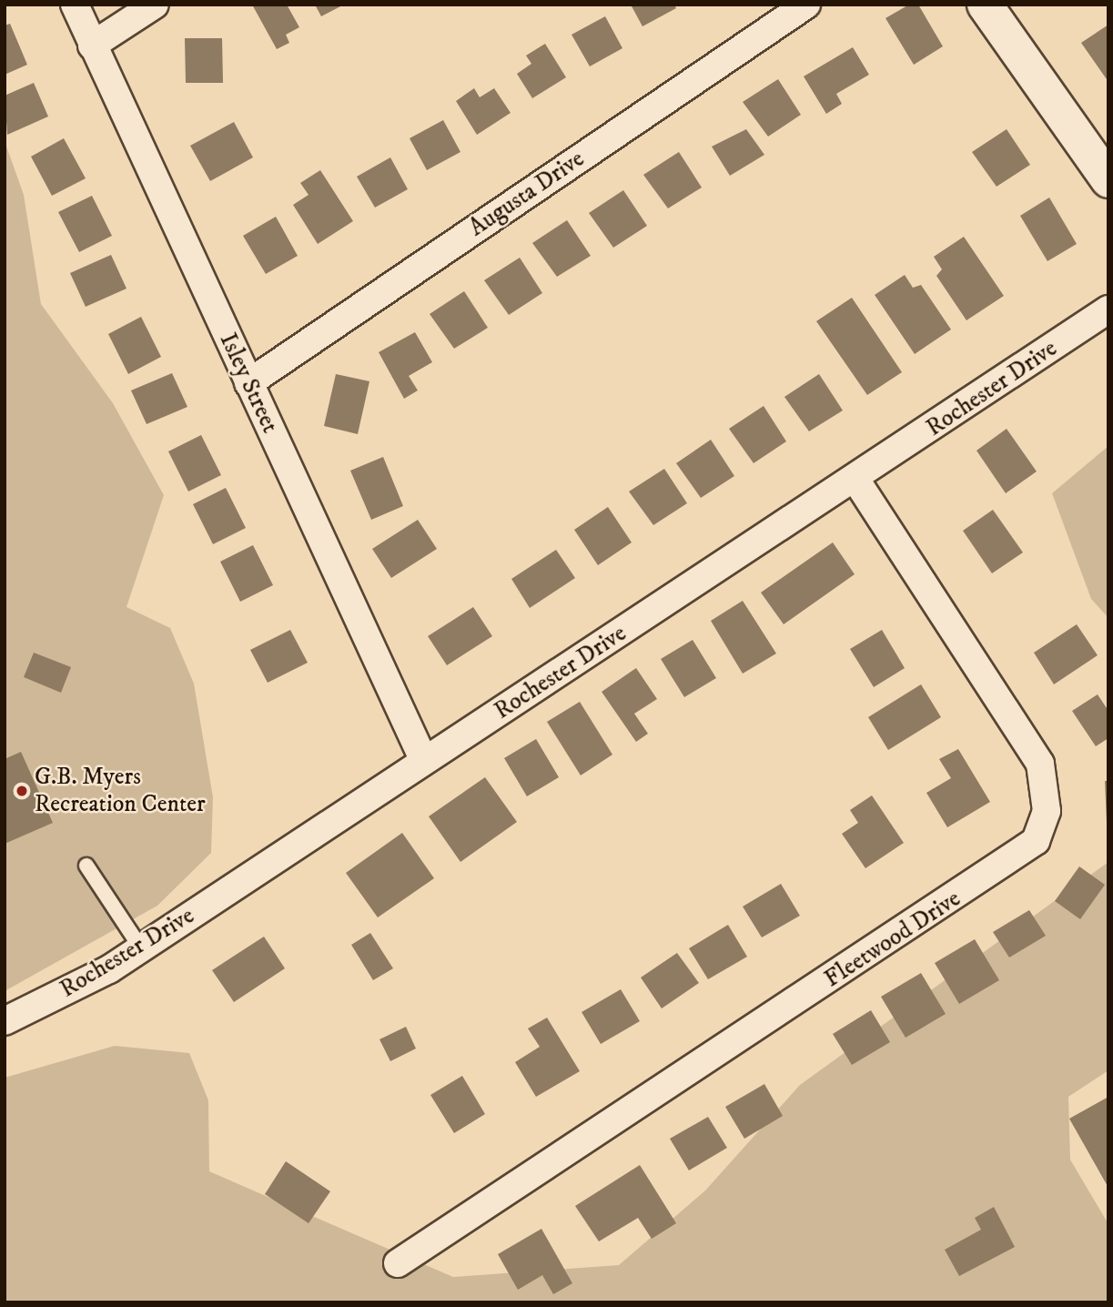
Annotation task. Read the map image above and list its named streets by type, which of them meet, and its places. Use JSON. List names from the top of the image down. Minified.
{"streets":{"street":["Augusta Drive","Isley Street","Rochester Drive","Fleetwood Drive"]},"crossings":[["Augusta Drive","Isley Street"],["Isley Street","Rochester Drive"],["Rochester Drive","Fleetwood Drive"]],"places":["G.B. Myers Recreation Center"]}
